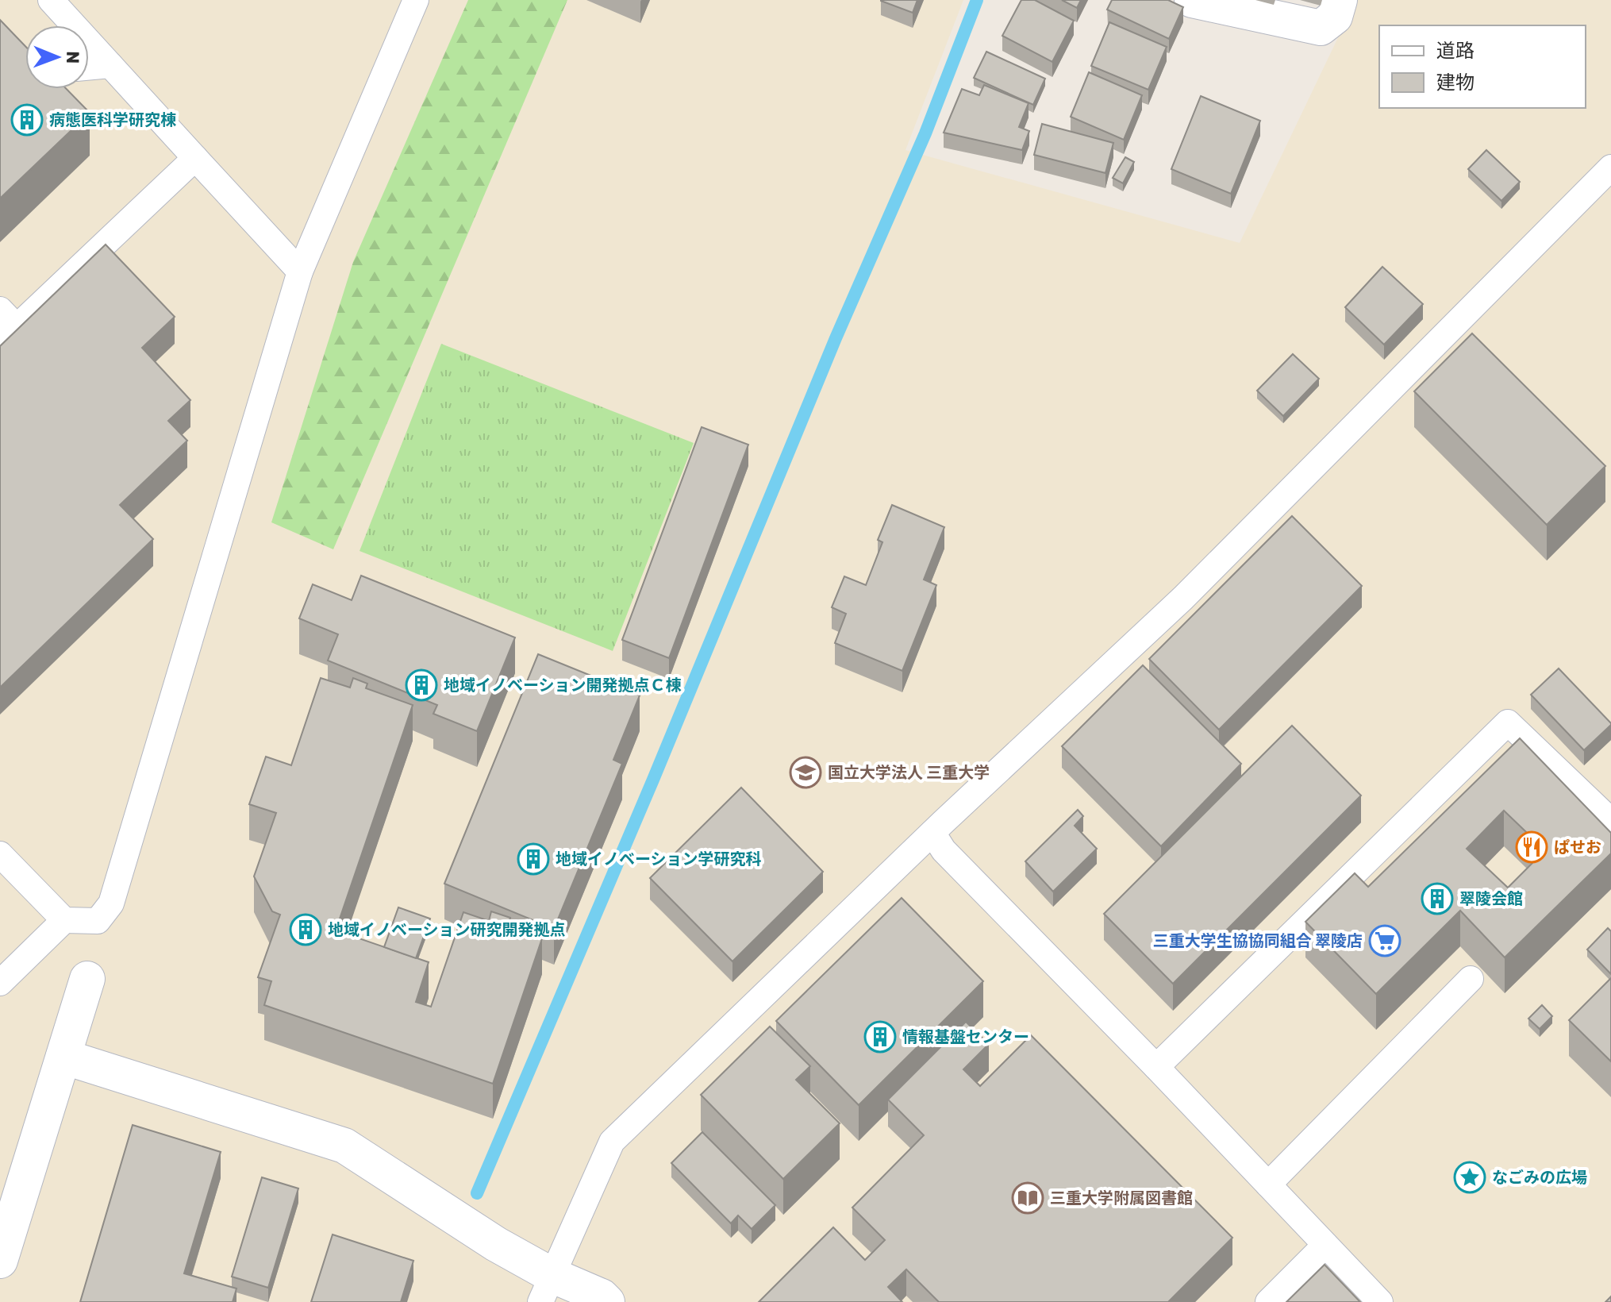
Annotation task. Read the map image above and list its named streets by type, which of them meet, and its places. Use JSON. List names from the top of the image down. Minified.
{"places":{"building":["病態医科学研究棟","地域イノベーション開発拠点Ｃ棟","地域イノベーション学研究科","翠陵会館","地域イノベーション研究開発拠点","情報基盤センター"],"school or university":["国立大学法人 三重大学"],"restaurant":["ぱせお"],"supermarket":["三重大学生協協同組合 翠陵店"],"place":["なごみの広場"],"library":["三重大学附属図書館"]},"legend":["道路","建物"],"north":"right"}
